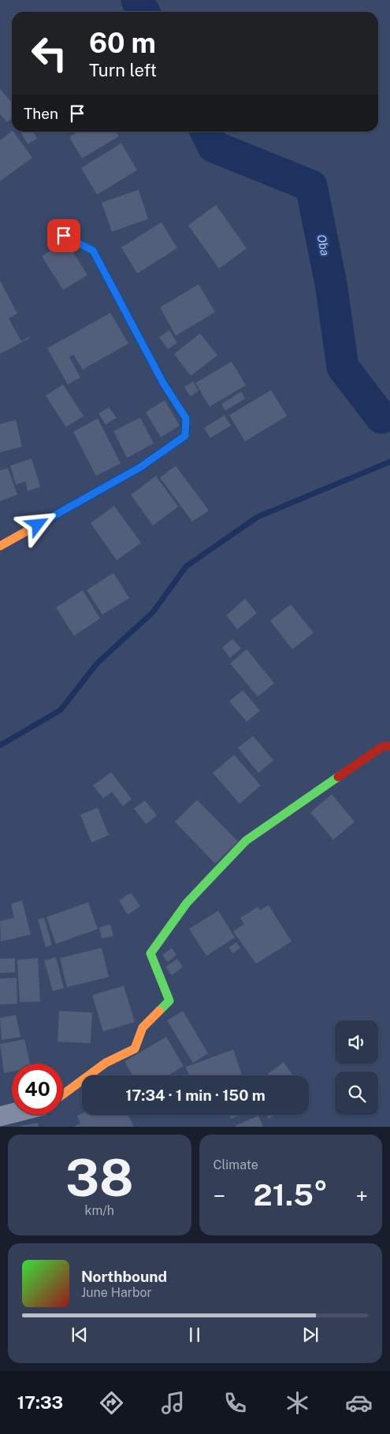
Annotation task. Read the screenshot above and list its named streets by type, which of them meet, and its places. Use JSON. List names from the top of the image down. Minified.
{"water":["Oba"],"page":{"turn":["60 m","Turn left"],"then":"Then","limit":"40","trip":"17:34 · 1 min · 150 m","tile":[["38","km/h"],"Climate"],"heat":["−","21.5°","+"],"song":["Northbound","June Harbor"],"tabs":"17:33"}}
